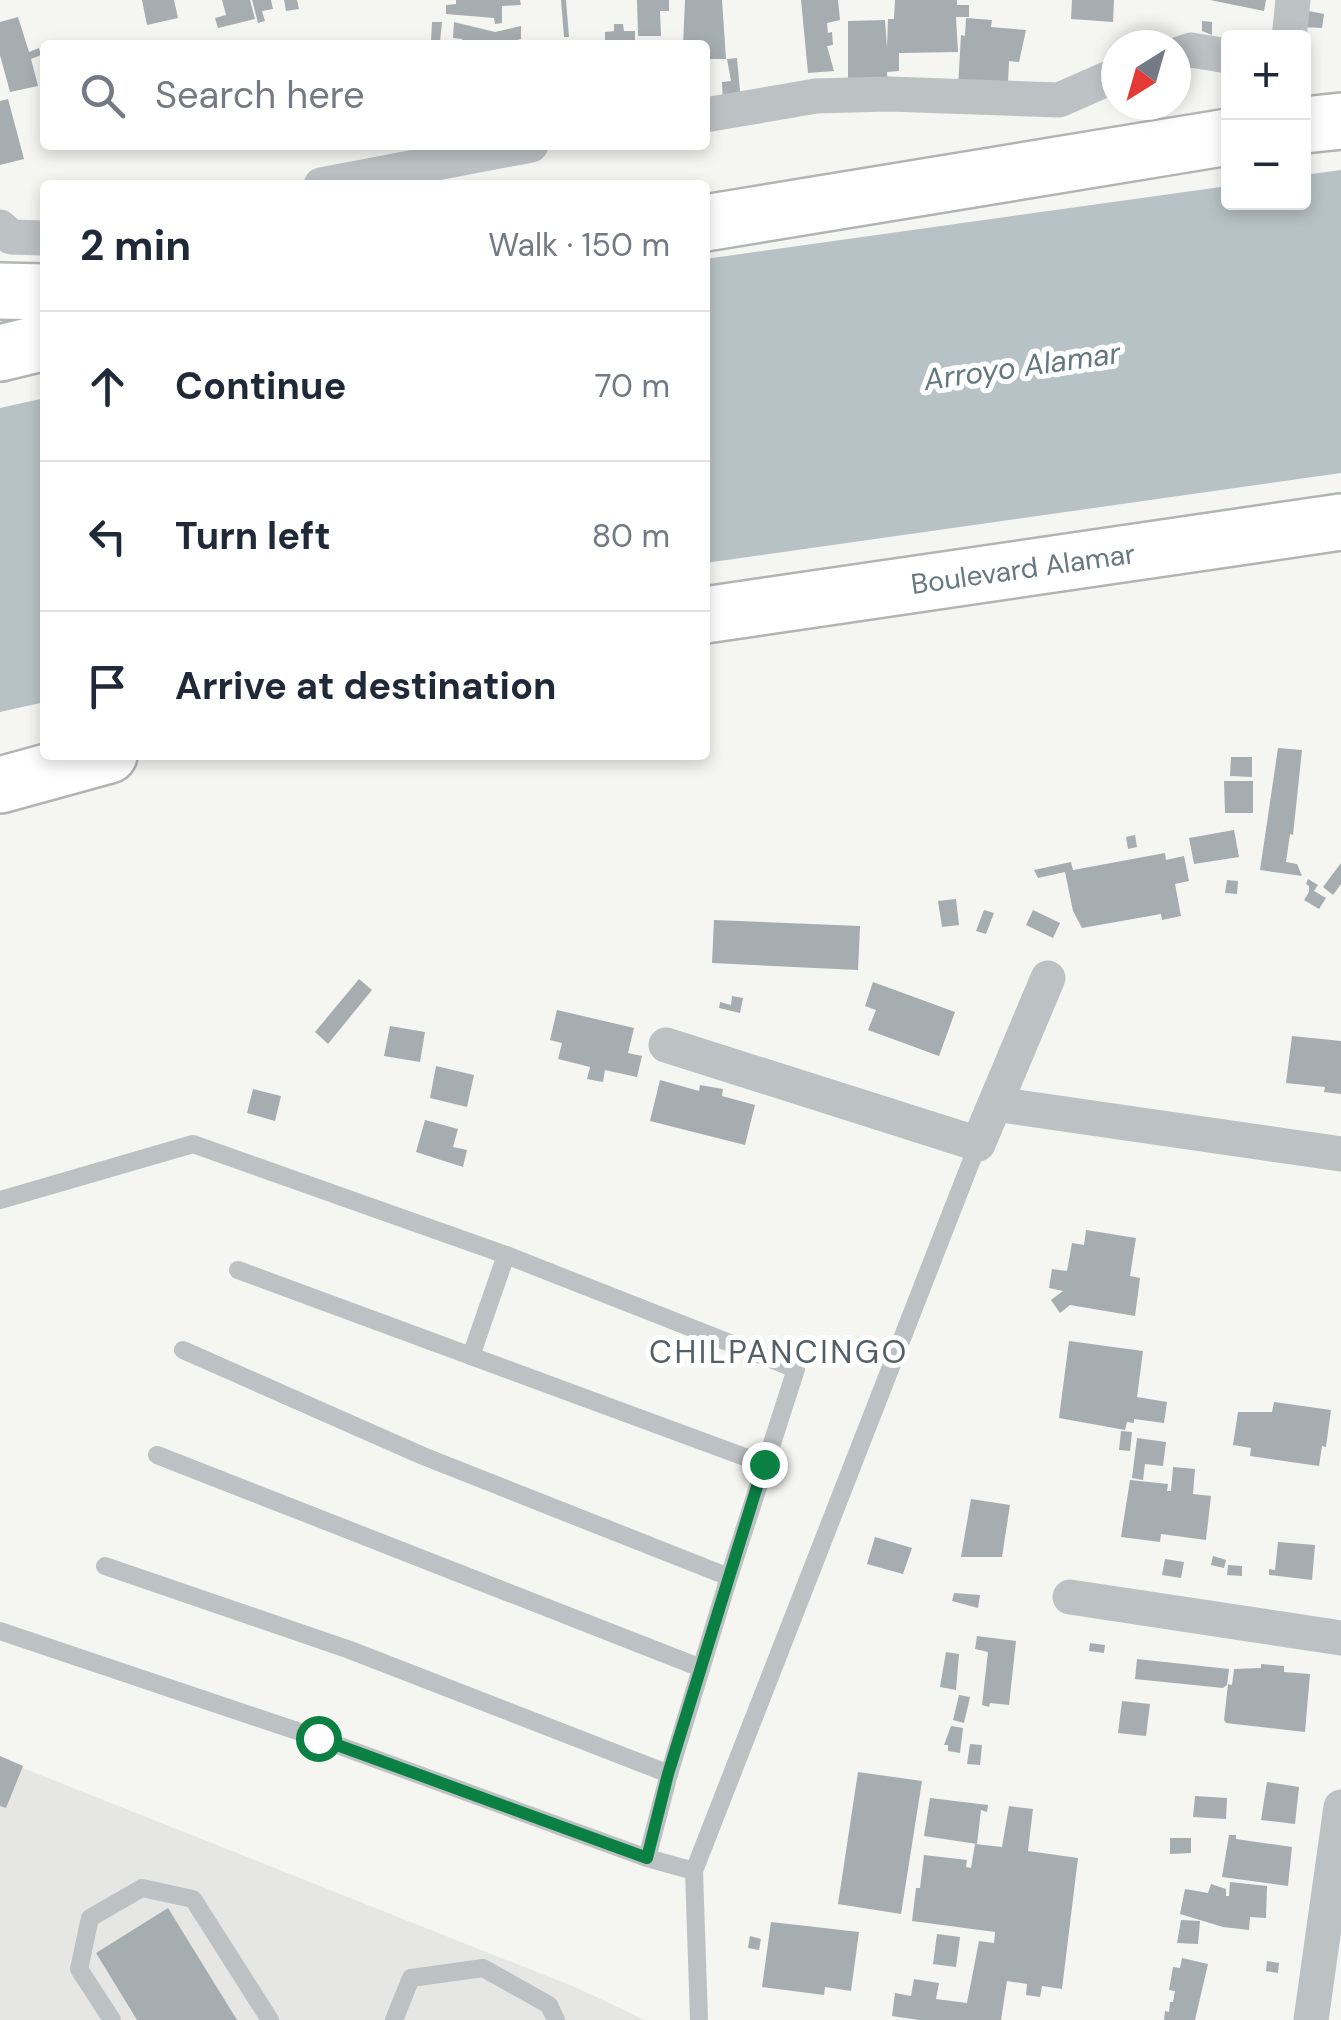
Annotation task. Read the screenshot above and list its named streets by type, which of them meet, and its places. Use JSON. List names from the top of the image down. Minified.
{"streets":{"highway":["Boulevard Alamar"]},"districts":["CHILPANCINGO"],"water":["Arroyo Alamar"],"north":"bottom left","page":{"map_buttons":["+","−"],"search":"Search here","heading":["2 min","Walk · 150 m"],"list":[["Continue","70 m"],["Turn left","80 m"],"Arrive at destination"]}}
